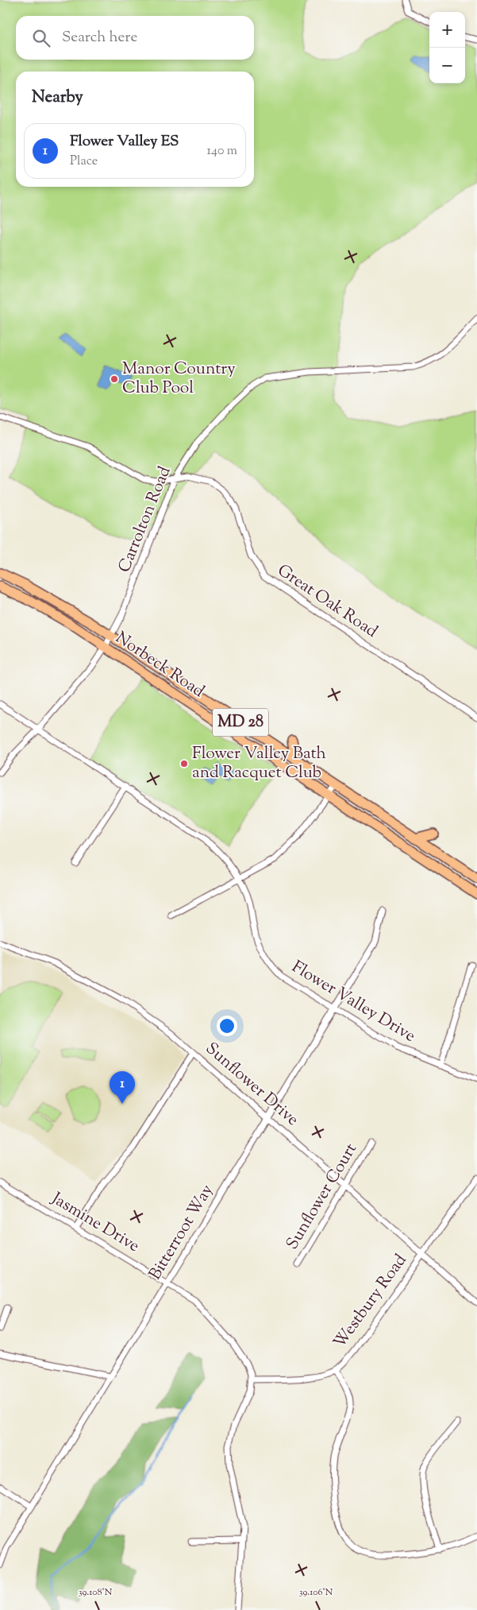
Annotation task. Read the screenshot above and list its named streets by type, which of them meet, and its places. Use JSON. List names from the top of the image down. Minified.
{"streets":{"main road":["Norbeck Road","MD 28"],"street":["Carrolton Road","Great Oak Road","Flower Valley Drive","Sunflower Drive","Sunflower Court","Jasmine Drive","Bitterroot Way","Westbury Road"]},"crossings":[["Carrolton Road","Great Oak Road"],["Carrolton Road","Norbeck Road"],["Carrolton Road","Flower Valley Drive"],["Flower Valley Drive","Bitterroot Way"],["Sunflower Drive","Sunflower Court"],["Sunflower Drive","Bitterroot Way"],["Sunflower Drive","Westbury Road"],["Jasmine Drive","Bitterroot Way"],["Jasmine Drive","Westbury Road"]],"places":["Manor Country Club Pool","Flower Valley Bath and Racquet Club"],"page":{"map_buttons":["+","−"],"search":"Search here","heading":"Nearby","list":[{"mark":"1","name":"Flower Valley ES","note":"Place","value":"140 m"}],"pins":"1"},"coordinates":["39.108°N","39.106°N"]}
